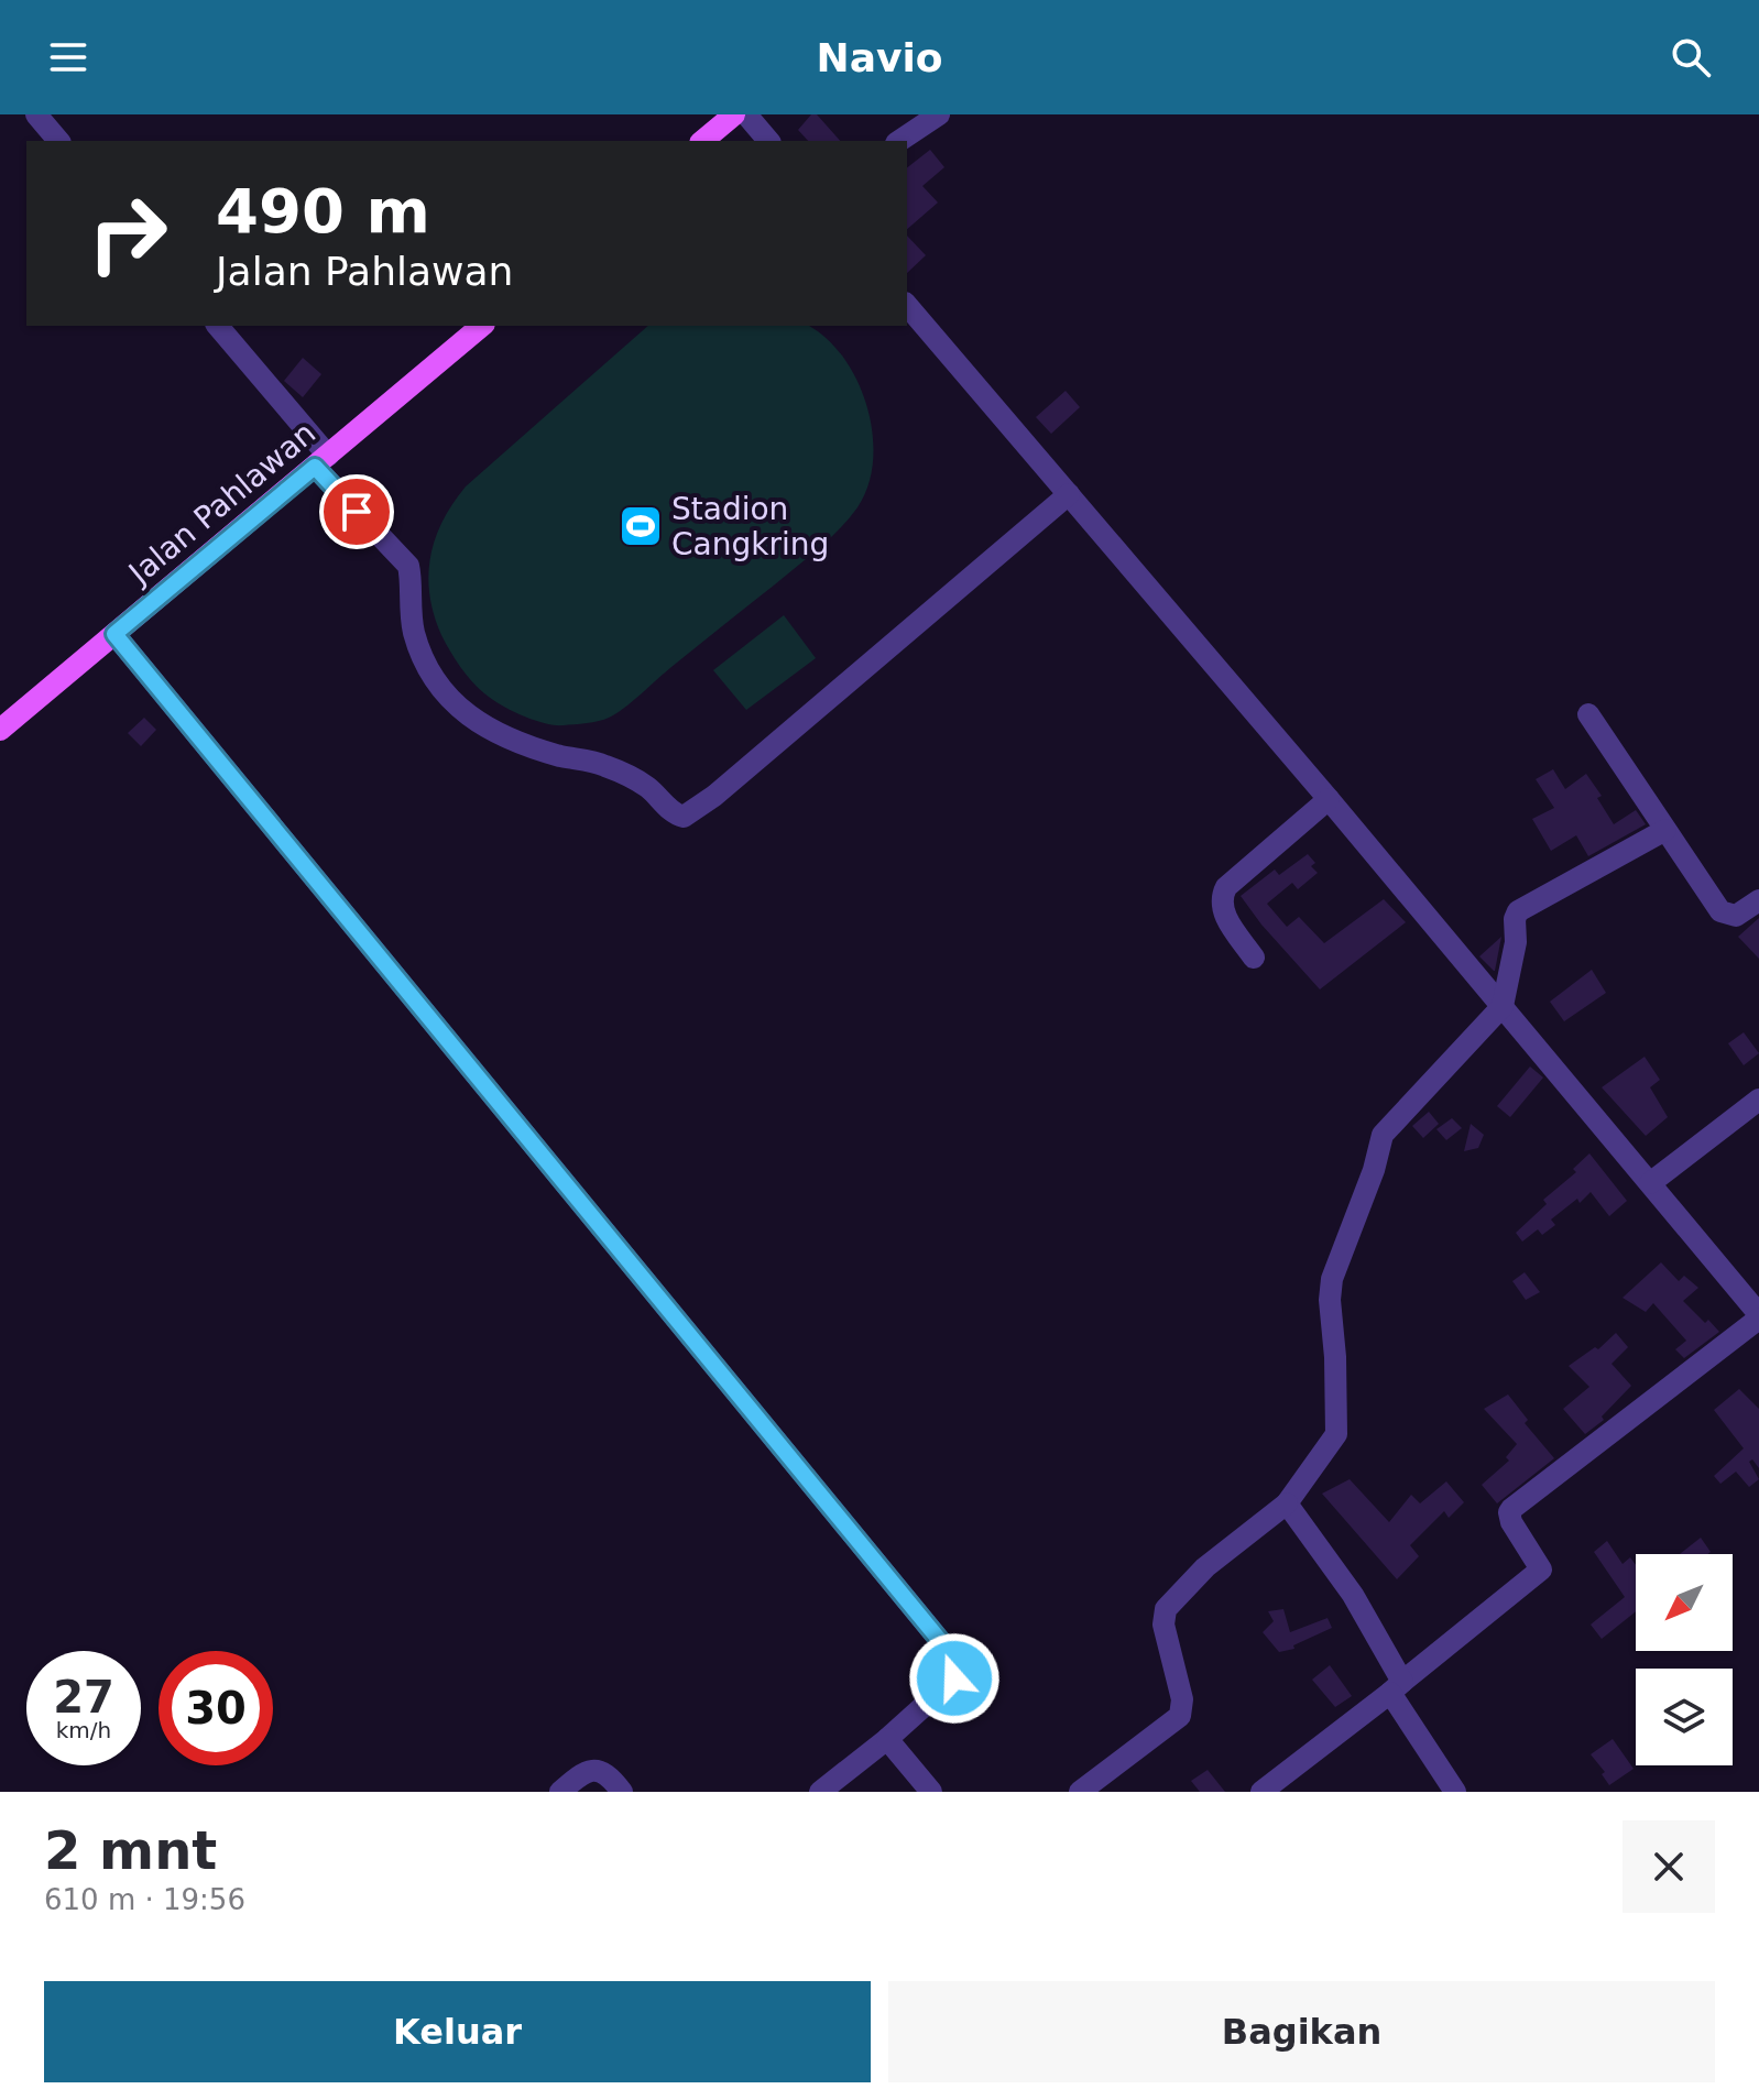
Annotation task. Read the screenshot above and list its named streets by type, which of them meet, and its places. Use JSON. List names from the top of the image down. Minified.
{"streets":{"main road":["Jalan Pahlawan"]},"places":{"sports":["Stadion Cangkring"]},"north":"bottom left","page":{"header":"Navio","turn":["490 m","Jalan Pahlawan"],"speed":"27 km/h","limit":"30","heading":["2 mnt","610 m · 19:56"],"buttons":["Keluar","Bagikan"]}}
